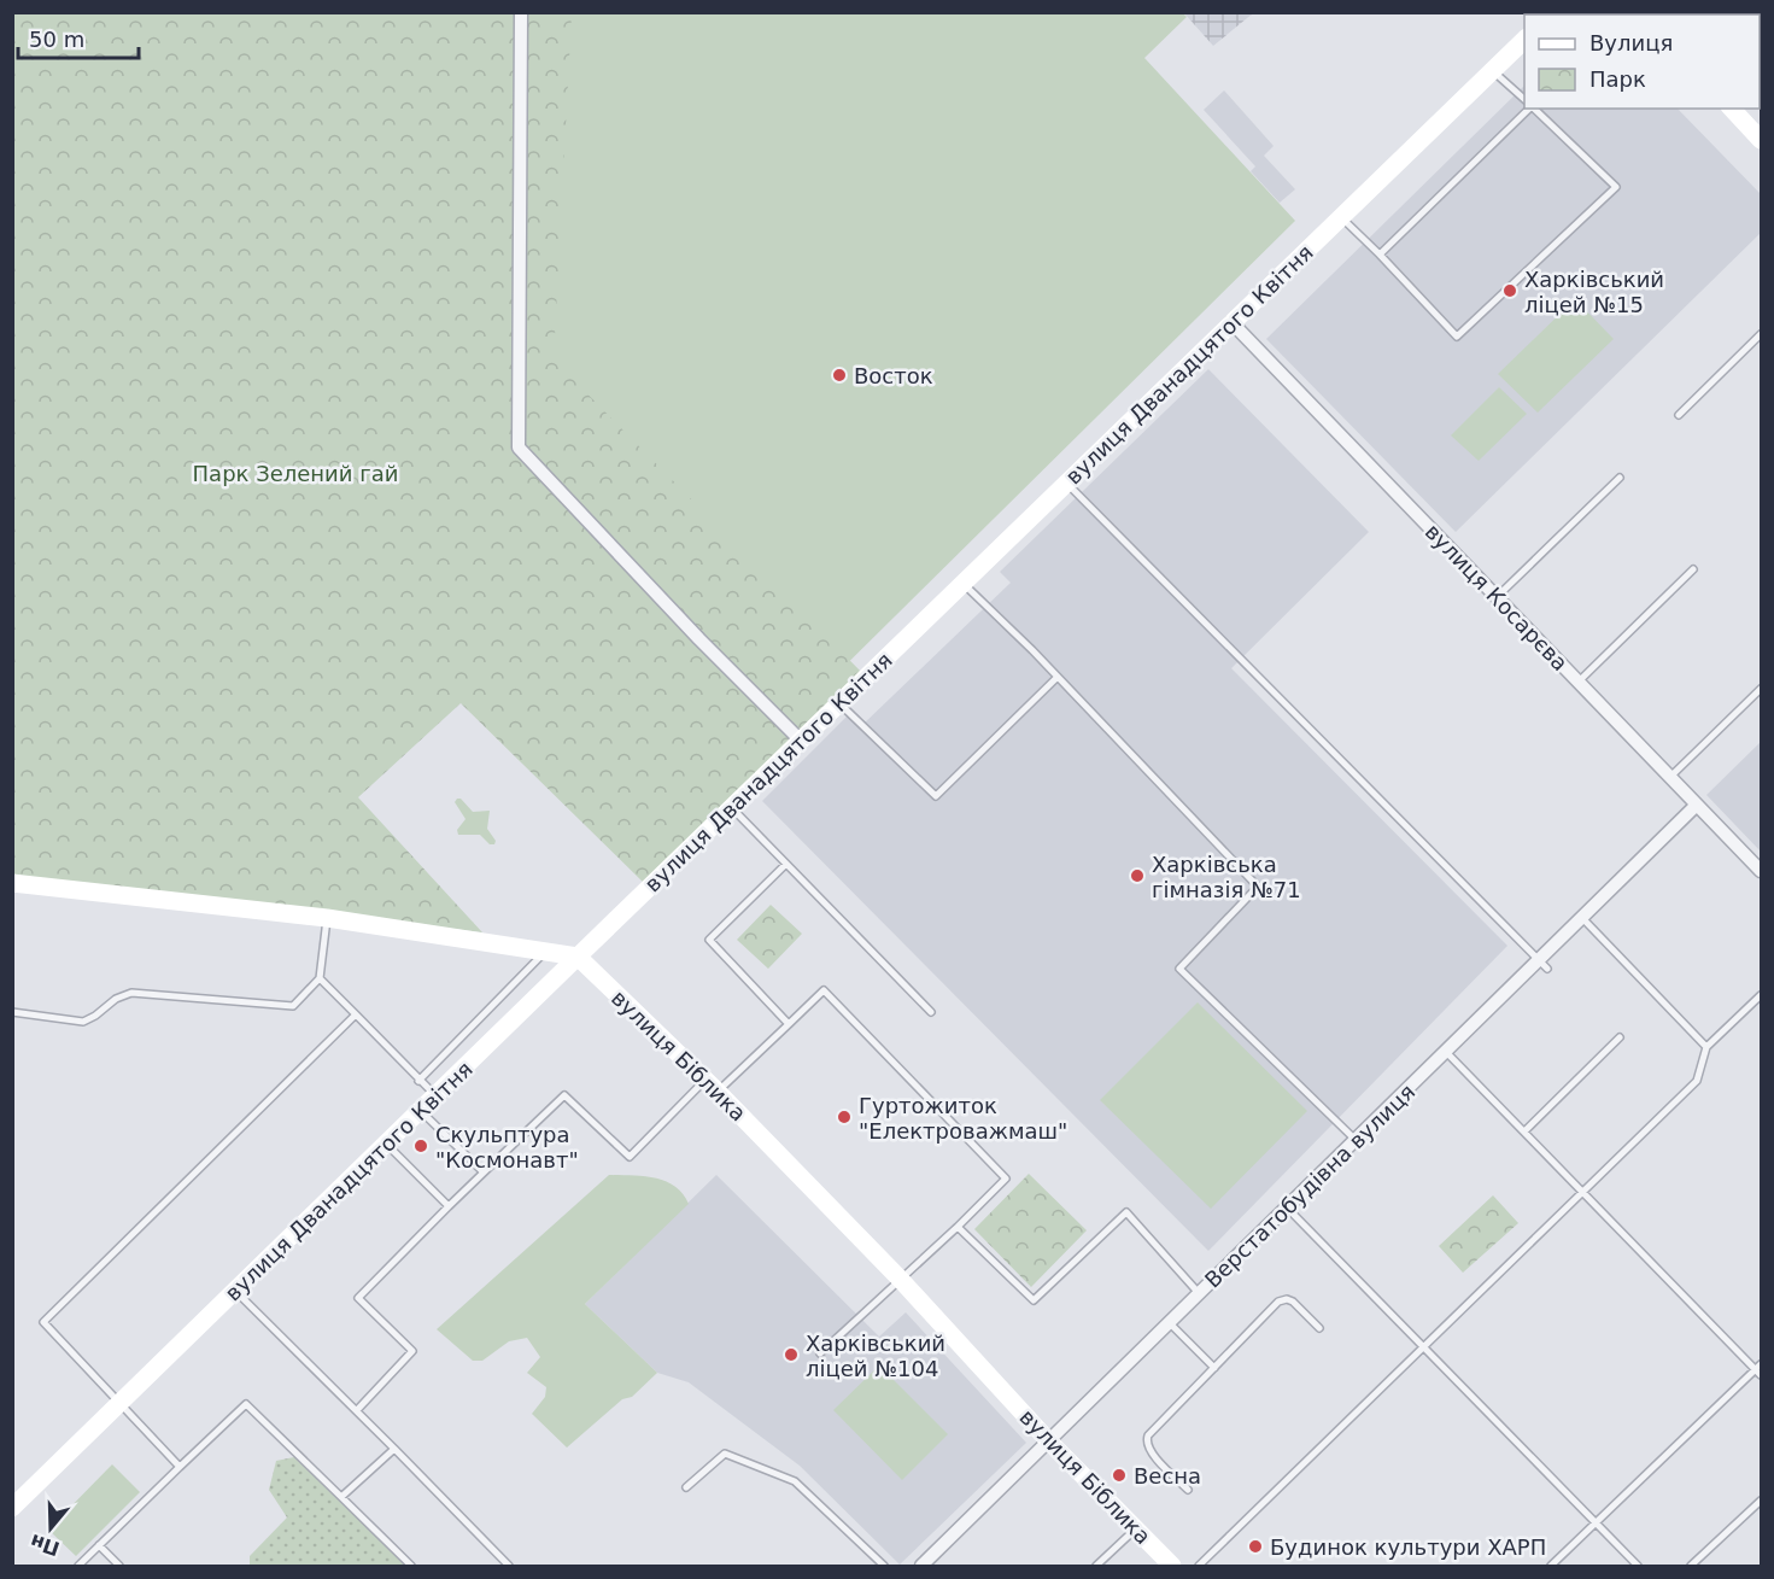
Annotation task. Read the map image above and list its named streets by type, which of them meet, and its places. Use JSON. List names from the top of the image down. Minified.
{"streets":{"street":["вулиця Дванадцятого Квітня","вулиця Косарєва","вулиця Біблика","Верстатобудівна вулиця"]},"crossings":[["вулиця Дванадцятого Квітня","вулиця Косарєва"],["вулиця Дванадцятого Квітня","вулиця Біблика"],["вулиця Косарєва","Верстатобудівна вулиця"],["вулиця Біблика","Верстатобудівна вулиця"]],"parks":["Парк Зелений гай"],"places":["Харківський ліцей №15","Восток","Харківська гімназія №71","Гуртожиток \"Електроважмаш\"","Скульптура \"Космонавт\"","Харківський ліцей №104","Весна","Будинок культури ХАРП"],"legend":["Вулиця","Парк"],"scale_bar":"50 m","north":"bottom"}
